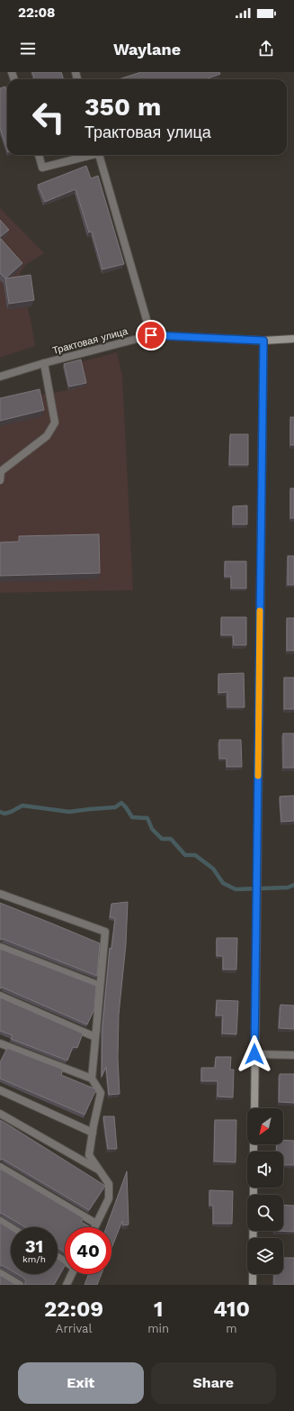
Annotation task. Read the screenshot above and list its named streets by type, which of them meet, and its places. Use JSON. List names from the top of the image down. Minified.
{"streets":{"street":["Трактовая улица"]},"north":"bottom left","page":{"status":"22:08","header":"Waylane","turn":["350 m","Трактовая улица"],"speed":"31 km/h","limit":"40","eta":["22:09","Arrival","1","min","410","m"],"buttons":["Exit","Share"]}}
